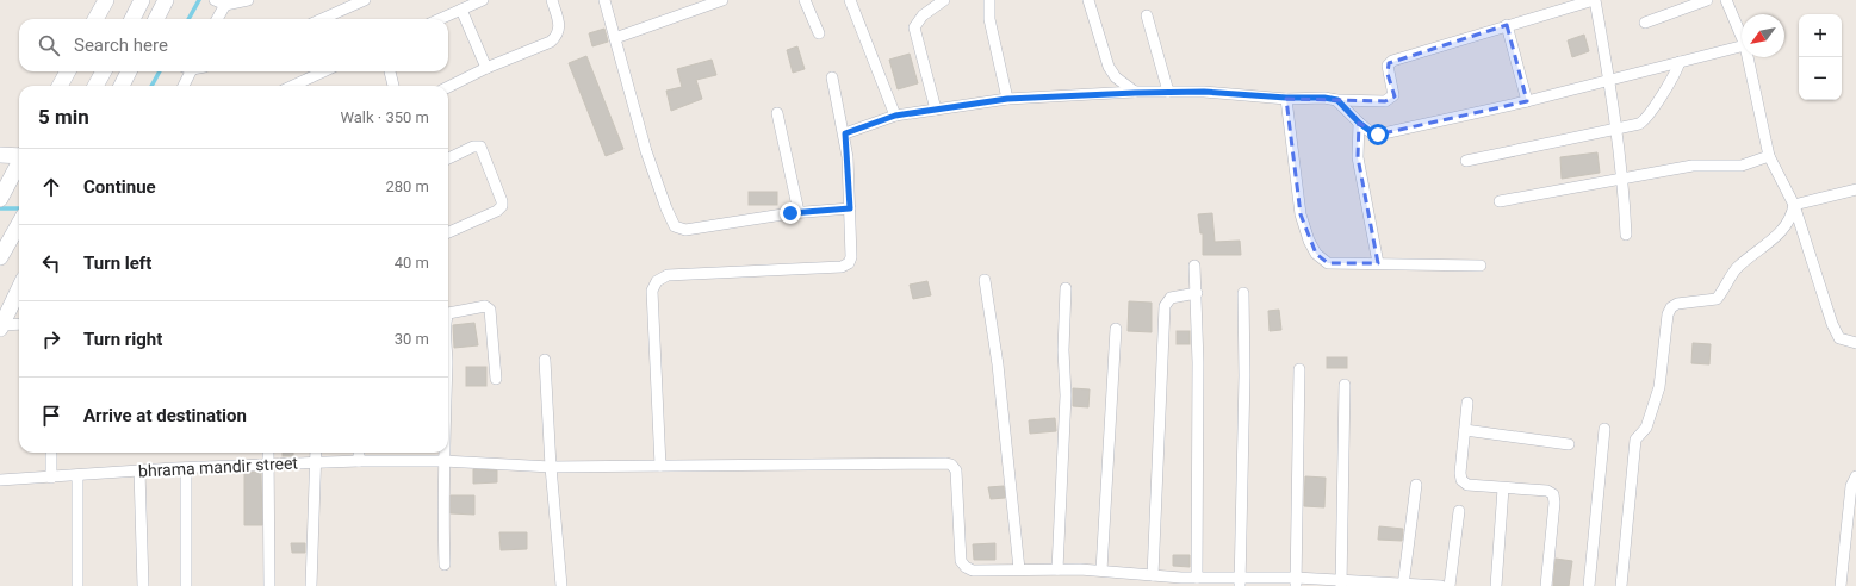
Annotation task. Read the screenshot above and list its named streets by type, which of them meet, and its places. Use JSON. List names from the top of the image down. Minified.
{"streets":{"street":["bhrama mandir street"]},"north":"bottom left","page":{"map_buttons":["+","−"],"search":"Search here","heading":["5 min","Walk · 350 m"],"list":[["Continue","280 m"],["Turn left","40 m"],["Turn right","30 m"],"Arrive at destination"]}}
